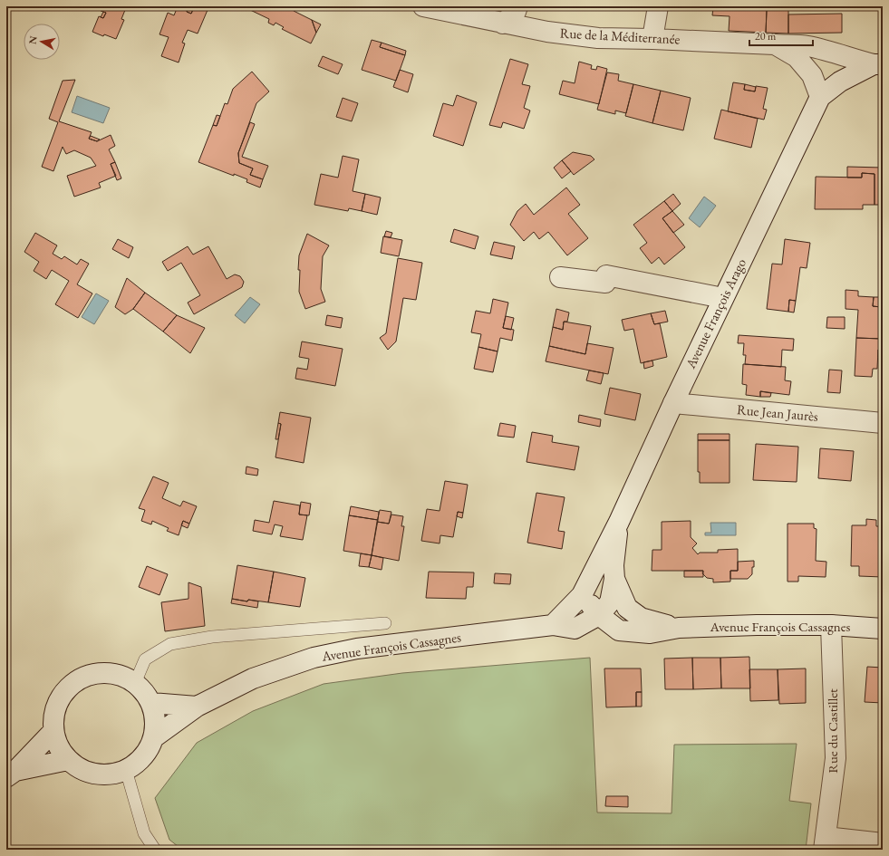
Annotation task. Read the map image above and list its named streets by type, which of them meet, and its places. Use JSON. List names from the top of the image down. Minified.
{"streets":{"main road":["Rue de la Méditerranée","Avenue François Arago","Rue Jean Jaurès","Avenue François Cassagnes","Rue du Castillet"]},"crossings":[["Rue de la Méditerranée","Avenue François Arago"],["Avenue François Arago","Rue Jean Jaurès"],["Avenue François Arago","Avenue François Cassagnes"],["Avenue François Cassagnes","Rue du Castillet"]],"scale_bar":"20 m","north":"left"}
